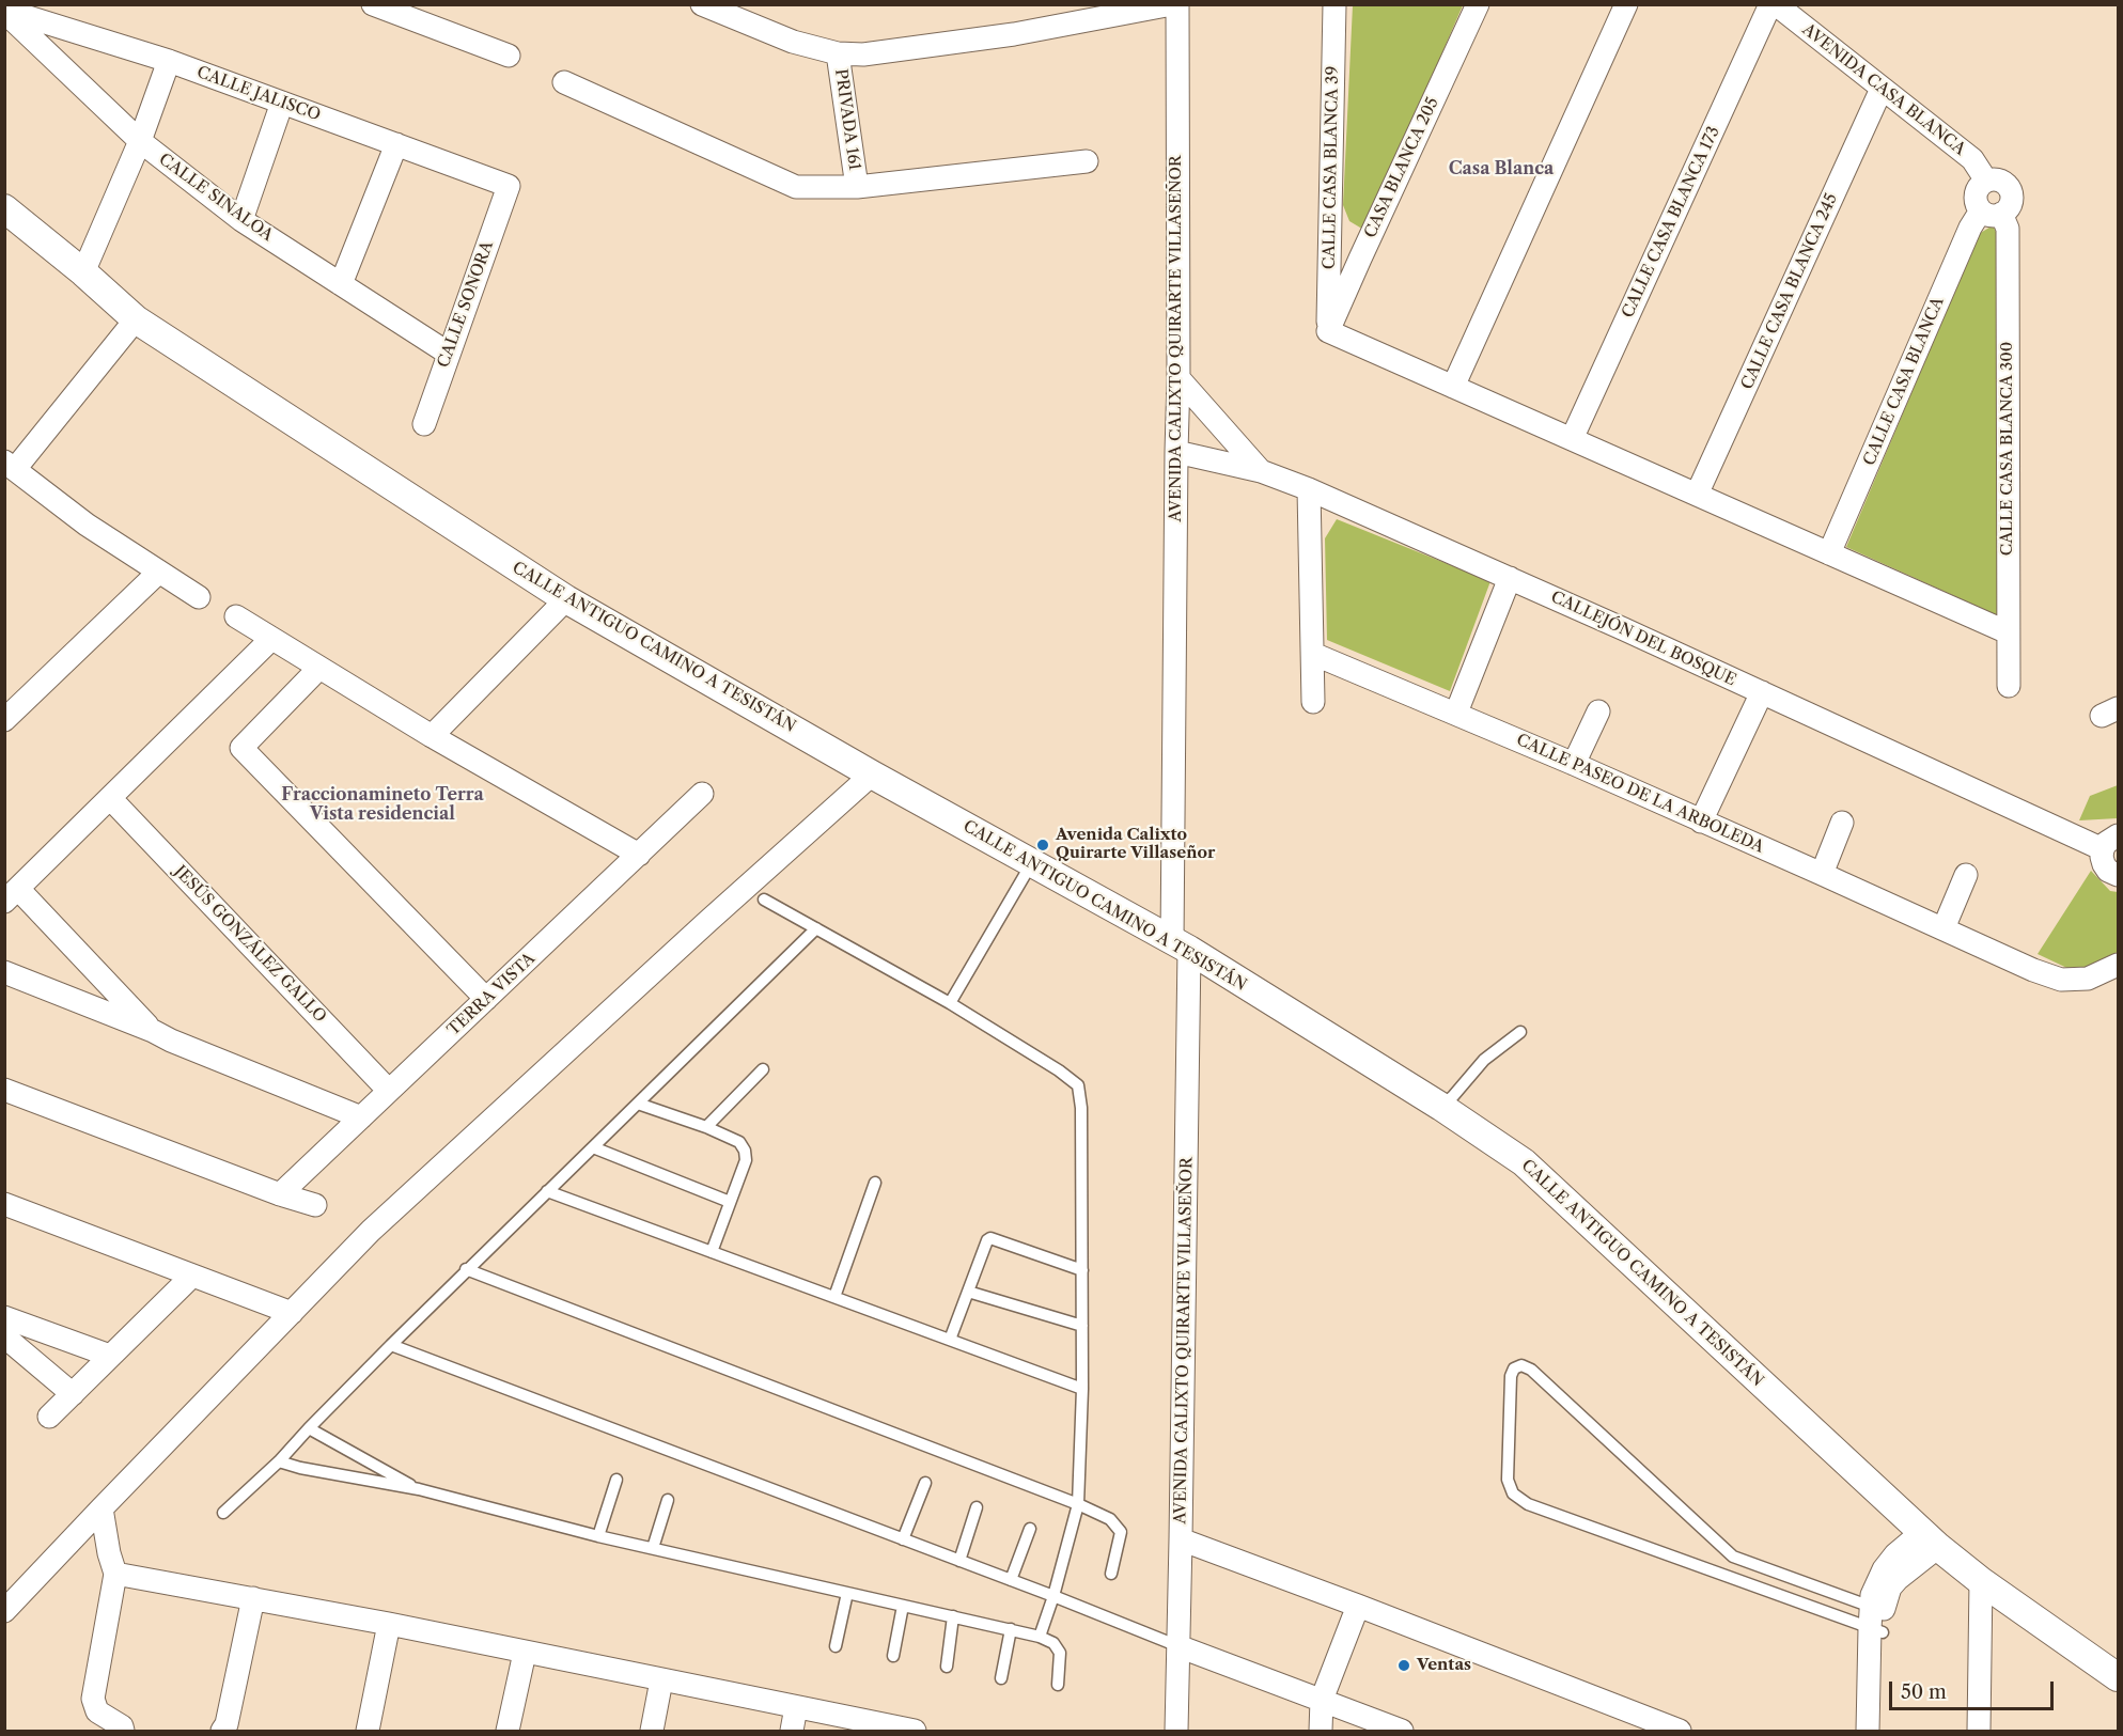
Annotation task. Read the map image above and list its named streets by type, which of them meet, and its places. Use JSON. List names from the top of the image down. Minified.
{"streets":{"street":["AVENIDA CASA BLANCA","CALLE JALISCO","PRIVADA 161","CALLE CASA BLANCA 39","CASA BLANCA 205","CALLE SINALOA","CALLE CASA BLANCA 173","CALLE CASA BLANCA 245","CALLE SONORA","AVENIDA CALIXTO QUIRARTE VILLASEÑOR","CALLE CASA BLANCA","CALLE CASA BLANCA 300","CALLEJÓN DEL BOSQUE","CALLE ANTIGUO CAMINO A TESISTÁN","CALLE PASEO DE LA ARBOLEDA","JESÚS GONZÁLEZ GALLO","TERRA VISTA"]},"crossings":[["AVENIDA CASA BLANCA","CALLE CASA BLANCA 245"],["AVENIDA CASA BLANCA","CALLE CASA BLANCA"],["AVENIDA CASA BLANCA","CALLE CASA BLANCA 300"],["CALLE JALISCO","CALLE SINALOA"],["CALLE JALISCO","CALLE SONORA"],["CALLE CASA BLANCA 39","CASA BLANCA 205"],["CALLE SINALOA","CALLE SONORA"],["AVENIDA CALIXTO QUIRARTE VILLASEÑOR","CALLEJÓN DEL BOSQUE"],["AVENIDA CALIXTO QUIRARTE VILLASEÑOR","CALLE ANTIGUO CAMINO A TESISTÁN"],["CALLE CASA BLANCA","CALLE CASA BLANCA 300"],["JESÚS GONZÁLEZ GALLO","TERRA VISTA"]],"districts":["Casa Blanca","Fraccionamineto Terra Vista residencial"],"places":["Avenida Calixto Quirarte Villaseñor","Ventas"],"scale_bar":"50 m"}
